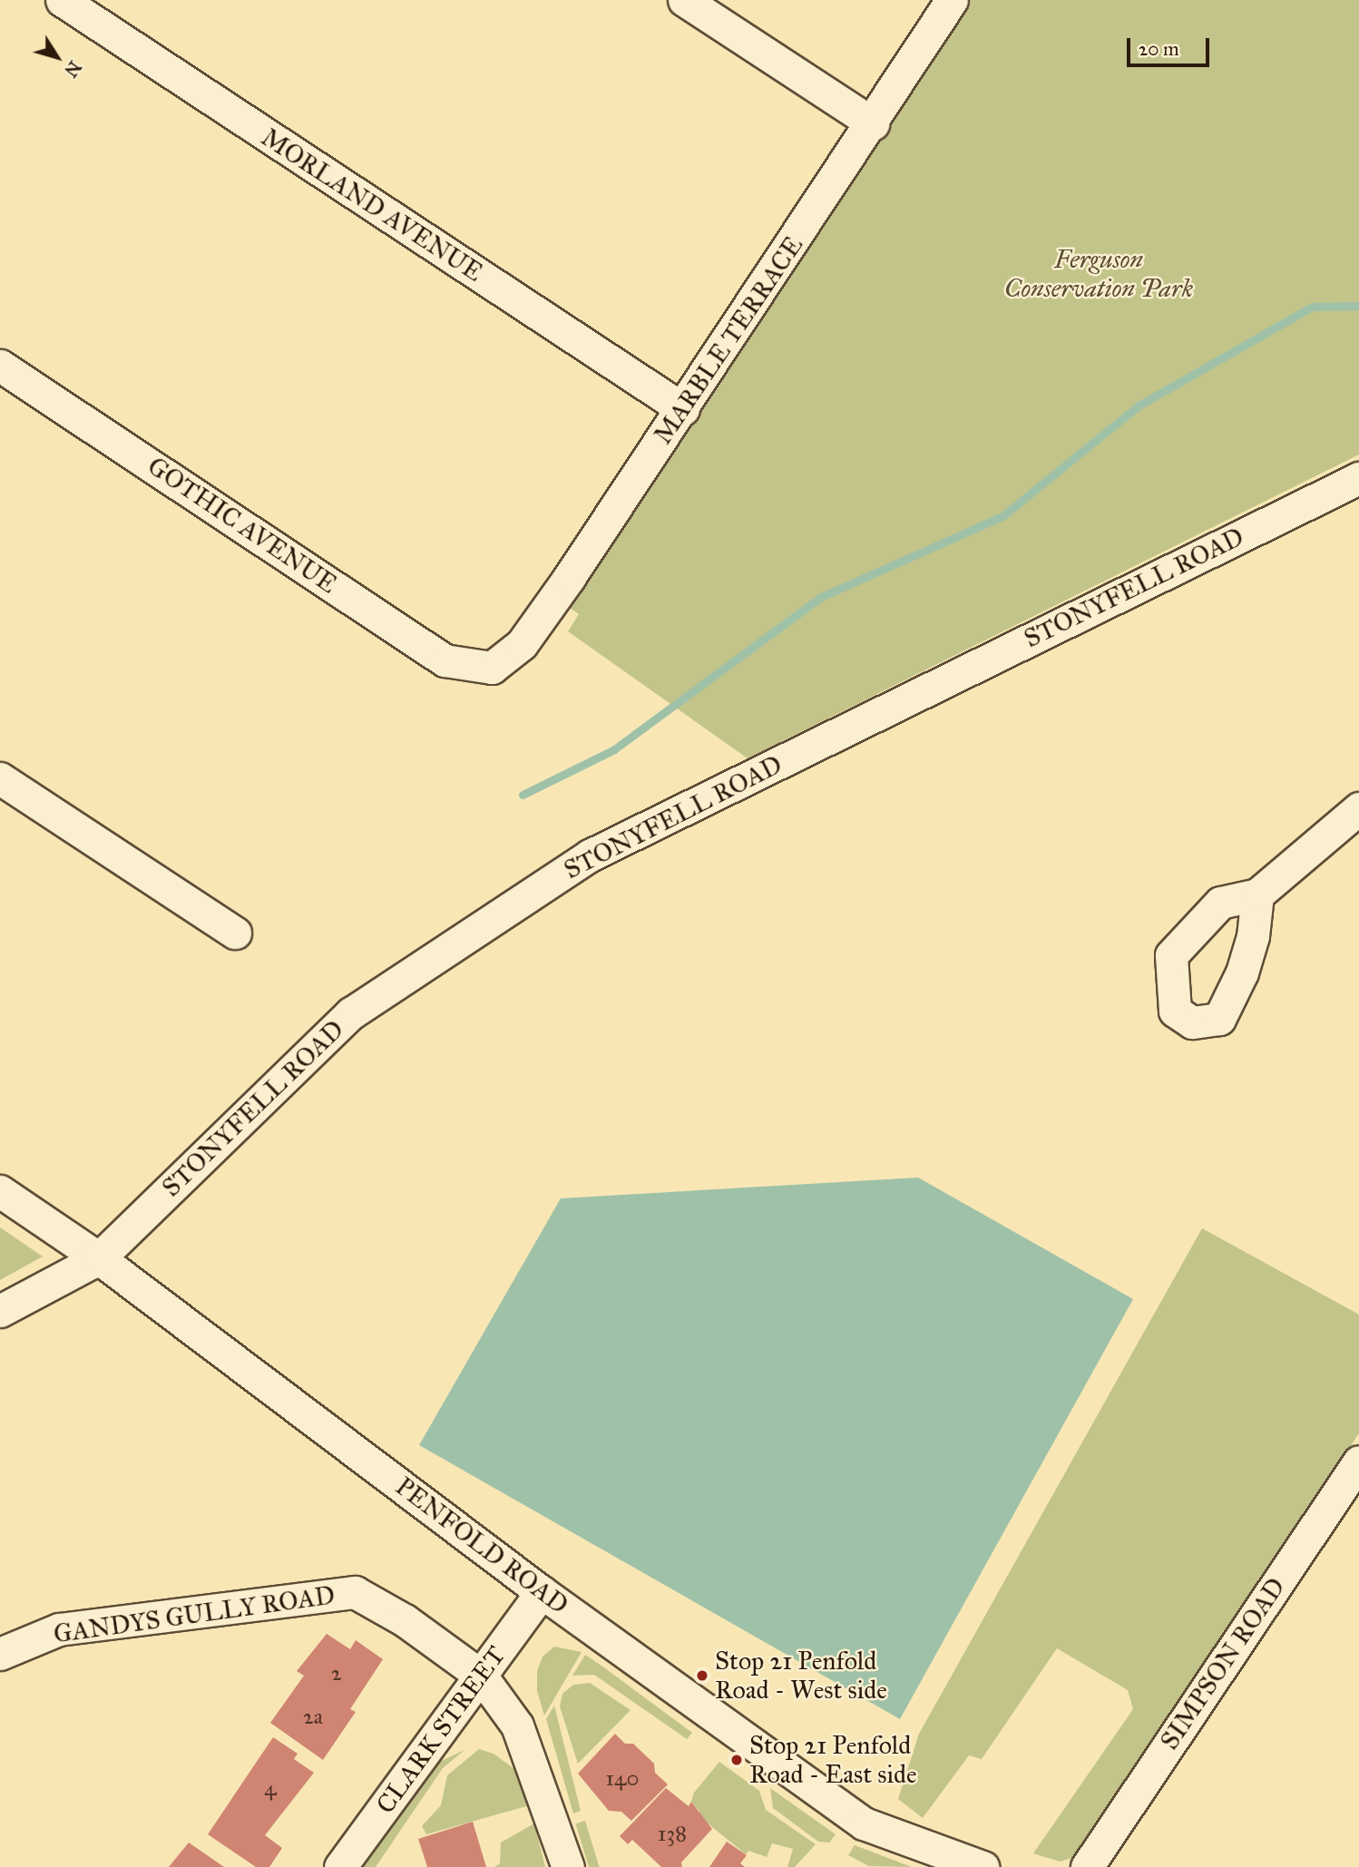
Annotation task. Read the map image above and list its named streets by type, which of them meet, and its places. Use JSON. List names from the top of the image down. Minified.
{"streets":{"street":["MORLAND AVENUE","MARBLE TERRACE","GOTHIC AVENUE","STONYFELL ROAD","PENFOLD ROAD","GANDYS GULLY ROAD","SIMPSON ROAD","CLARK STREET"]},"crossings":[["MORLAND AVENUE","MARBLE TERRACE"],["MARBLE TERRACE","GOTHIC AVENUE"],["STONYFELL ROAD","PENFOLD ROAD"],["PENFOLD ROAD","CLARK STREET"],["GANDYS GULLY ROAD","CLARK STREET"]],"parks":["Ferguson Conservation Park"],"places":["Stop 21 Penfold Road - West side","Stop 21 Penfold Road - East side"],"house_numbers":["2","2a","140","4","138"],"scale_bar":"20 m","north":"bottom right"}
